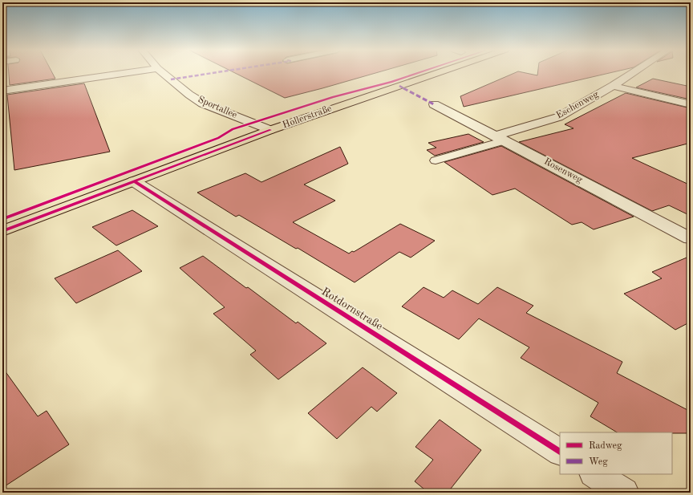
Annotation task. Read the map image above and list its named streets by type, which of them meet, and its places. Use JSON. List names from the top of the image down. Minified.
{"streets":{"main road":["Hollerstraße"],"street":["Eschenweg","Sportallee","Rosenweg","Rotdornstraße"]},"crossings":[["Eschenweg","Rosenweg"],["Sportallee","Hollerstraße"],["Hollerstraße","Rotdornstraße"]],"legend":["Radweg","Weg"]}
